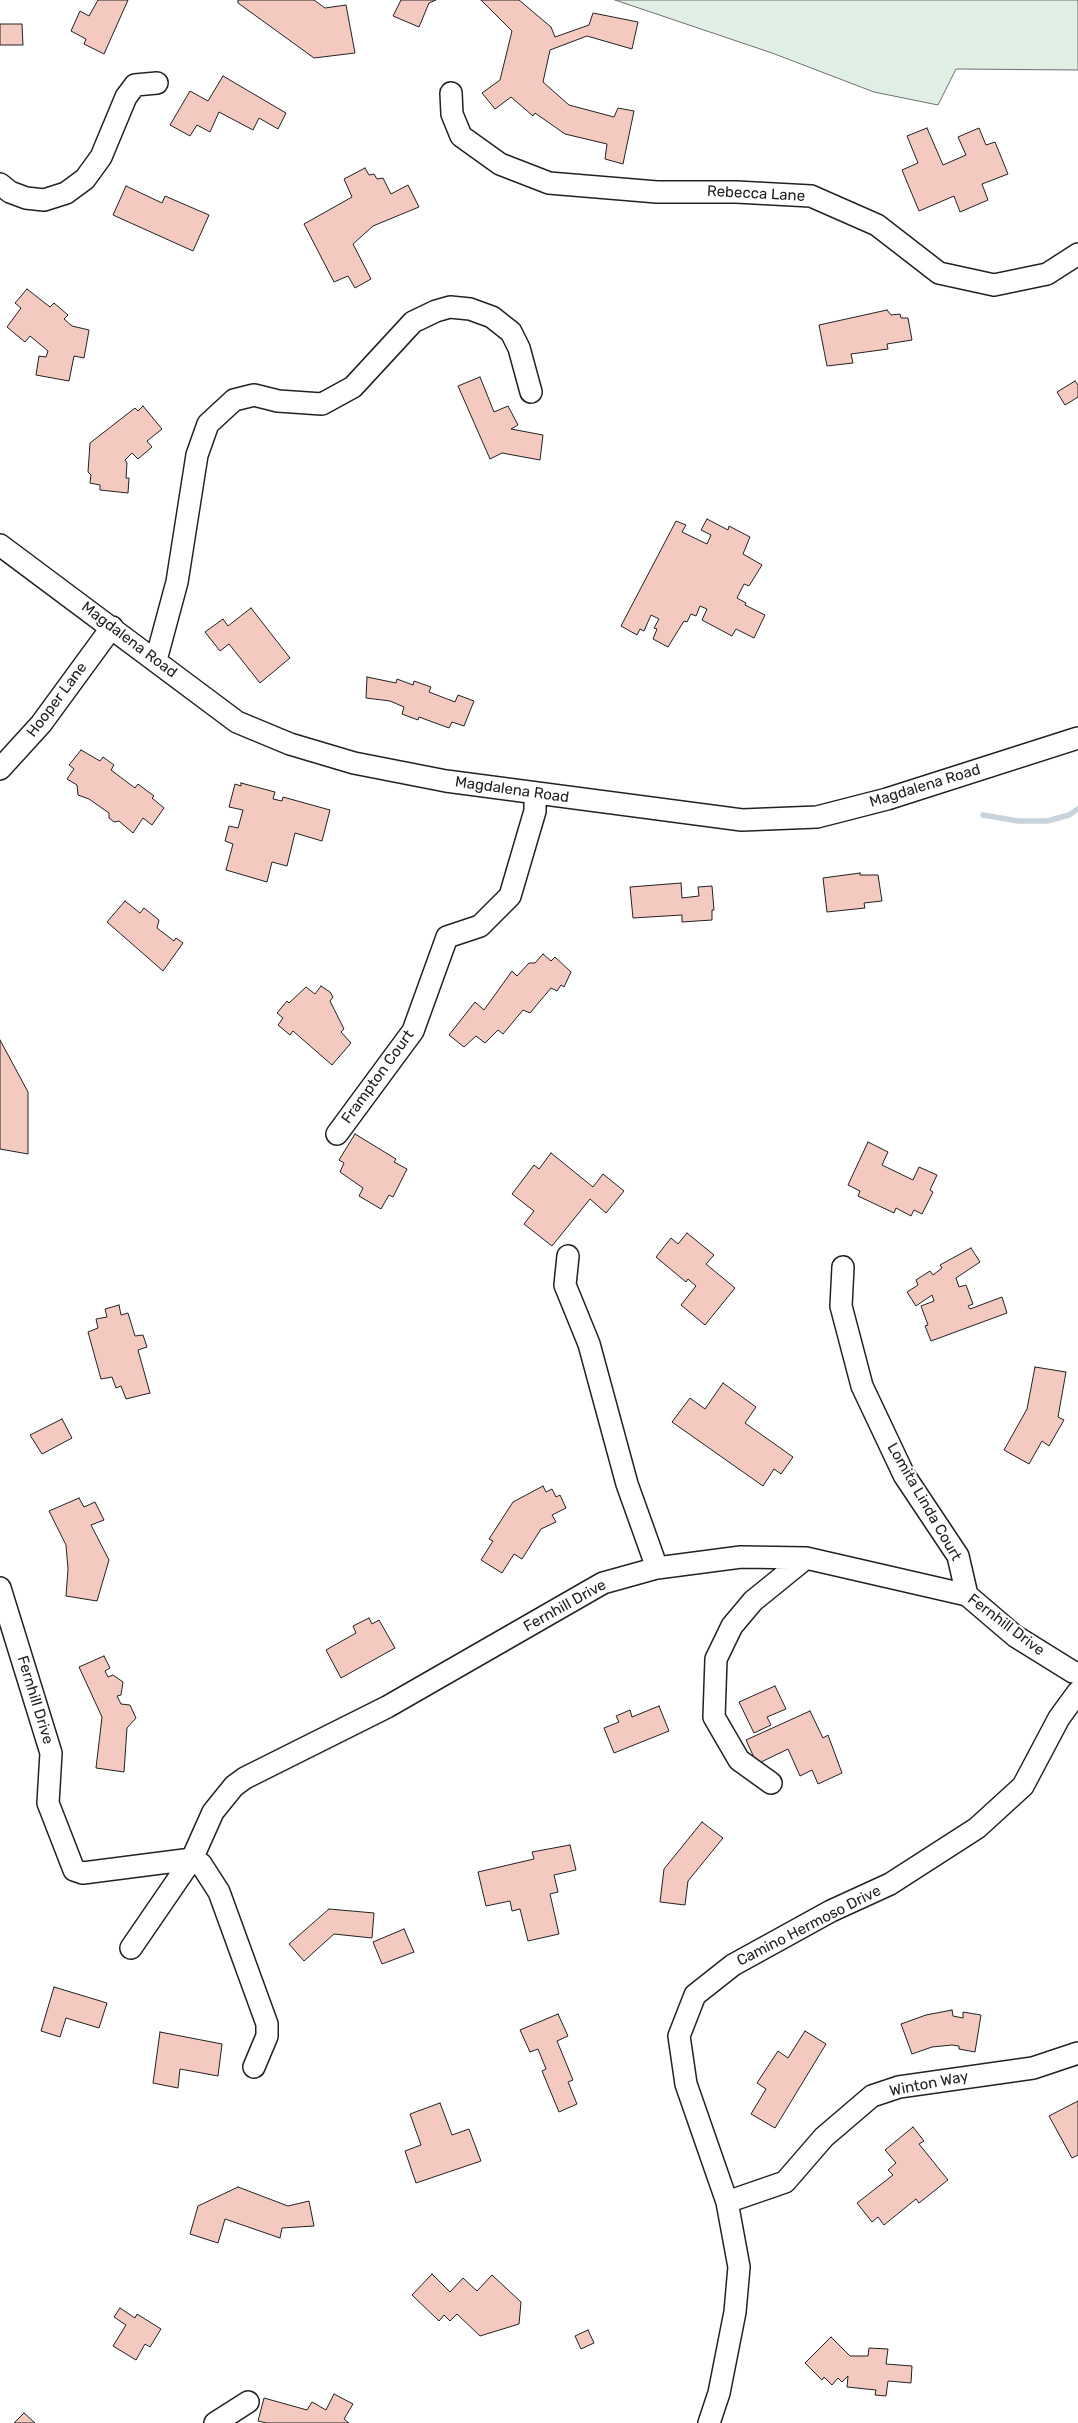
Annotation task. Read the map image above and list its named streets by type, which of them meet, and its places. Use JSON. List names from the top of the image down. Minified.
{"streets":{"street":["Rebecca Lane","Magdalena Road","Hooper Lane","Frampton Court","Lomita Linda Court","Fernhill Drive","Camino Hermoso Drive","Winton Way"]},"crossings":[["Magdalena Road","Hooper Lane"],["Magdalena Road","Frampton Court"],["Lomita Linda Court","Fernhill Drive"],["Camino Hermoso Drive","Winton Way"]]}
